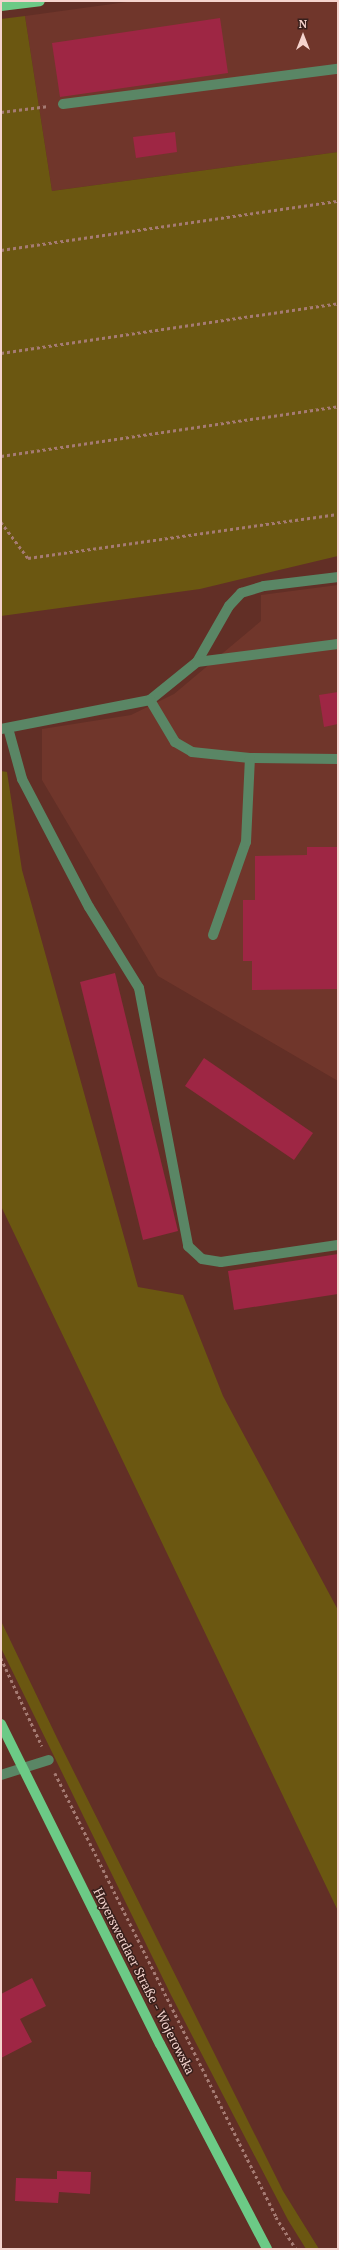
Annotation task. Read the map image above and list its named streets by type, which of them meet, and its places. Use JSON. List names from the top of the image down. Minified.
{"streets":{"main road":["Hoyerswerdaer Straße - Wojerowska"]},"north":"top"}
